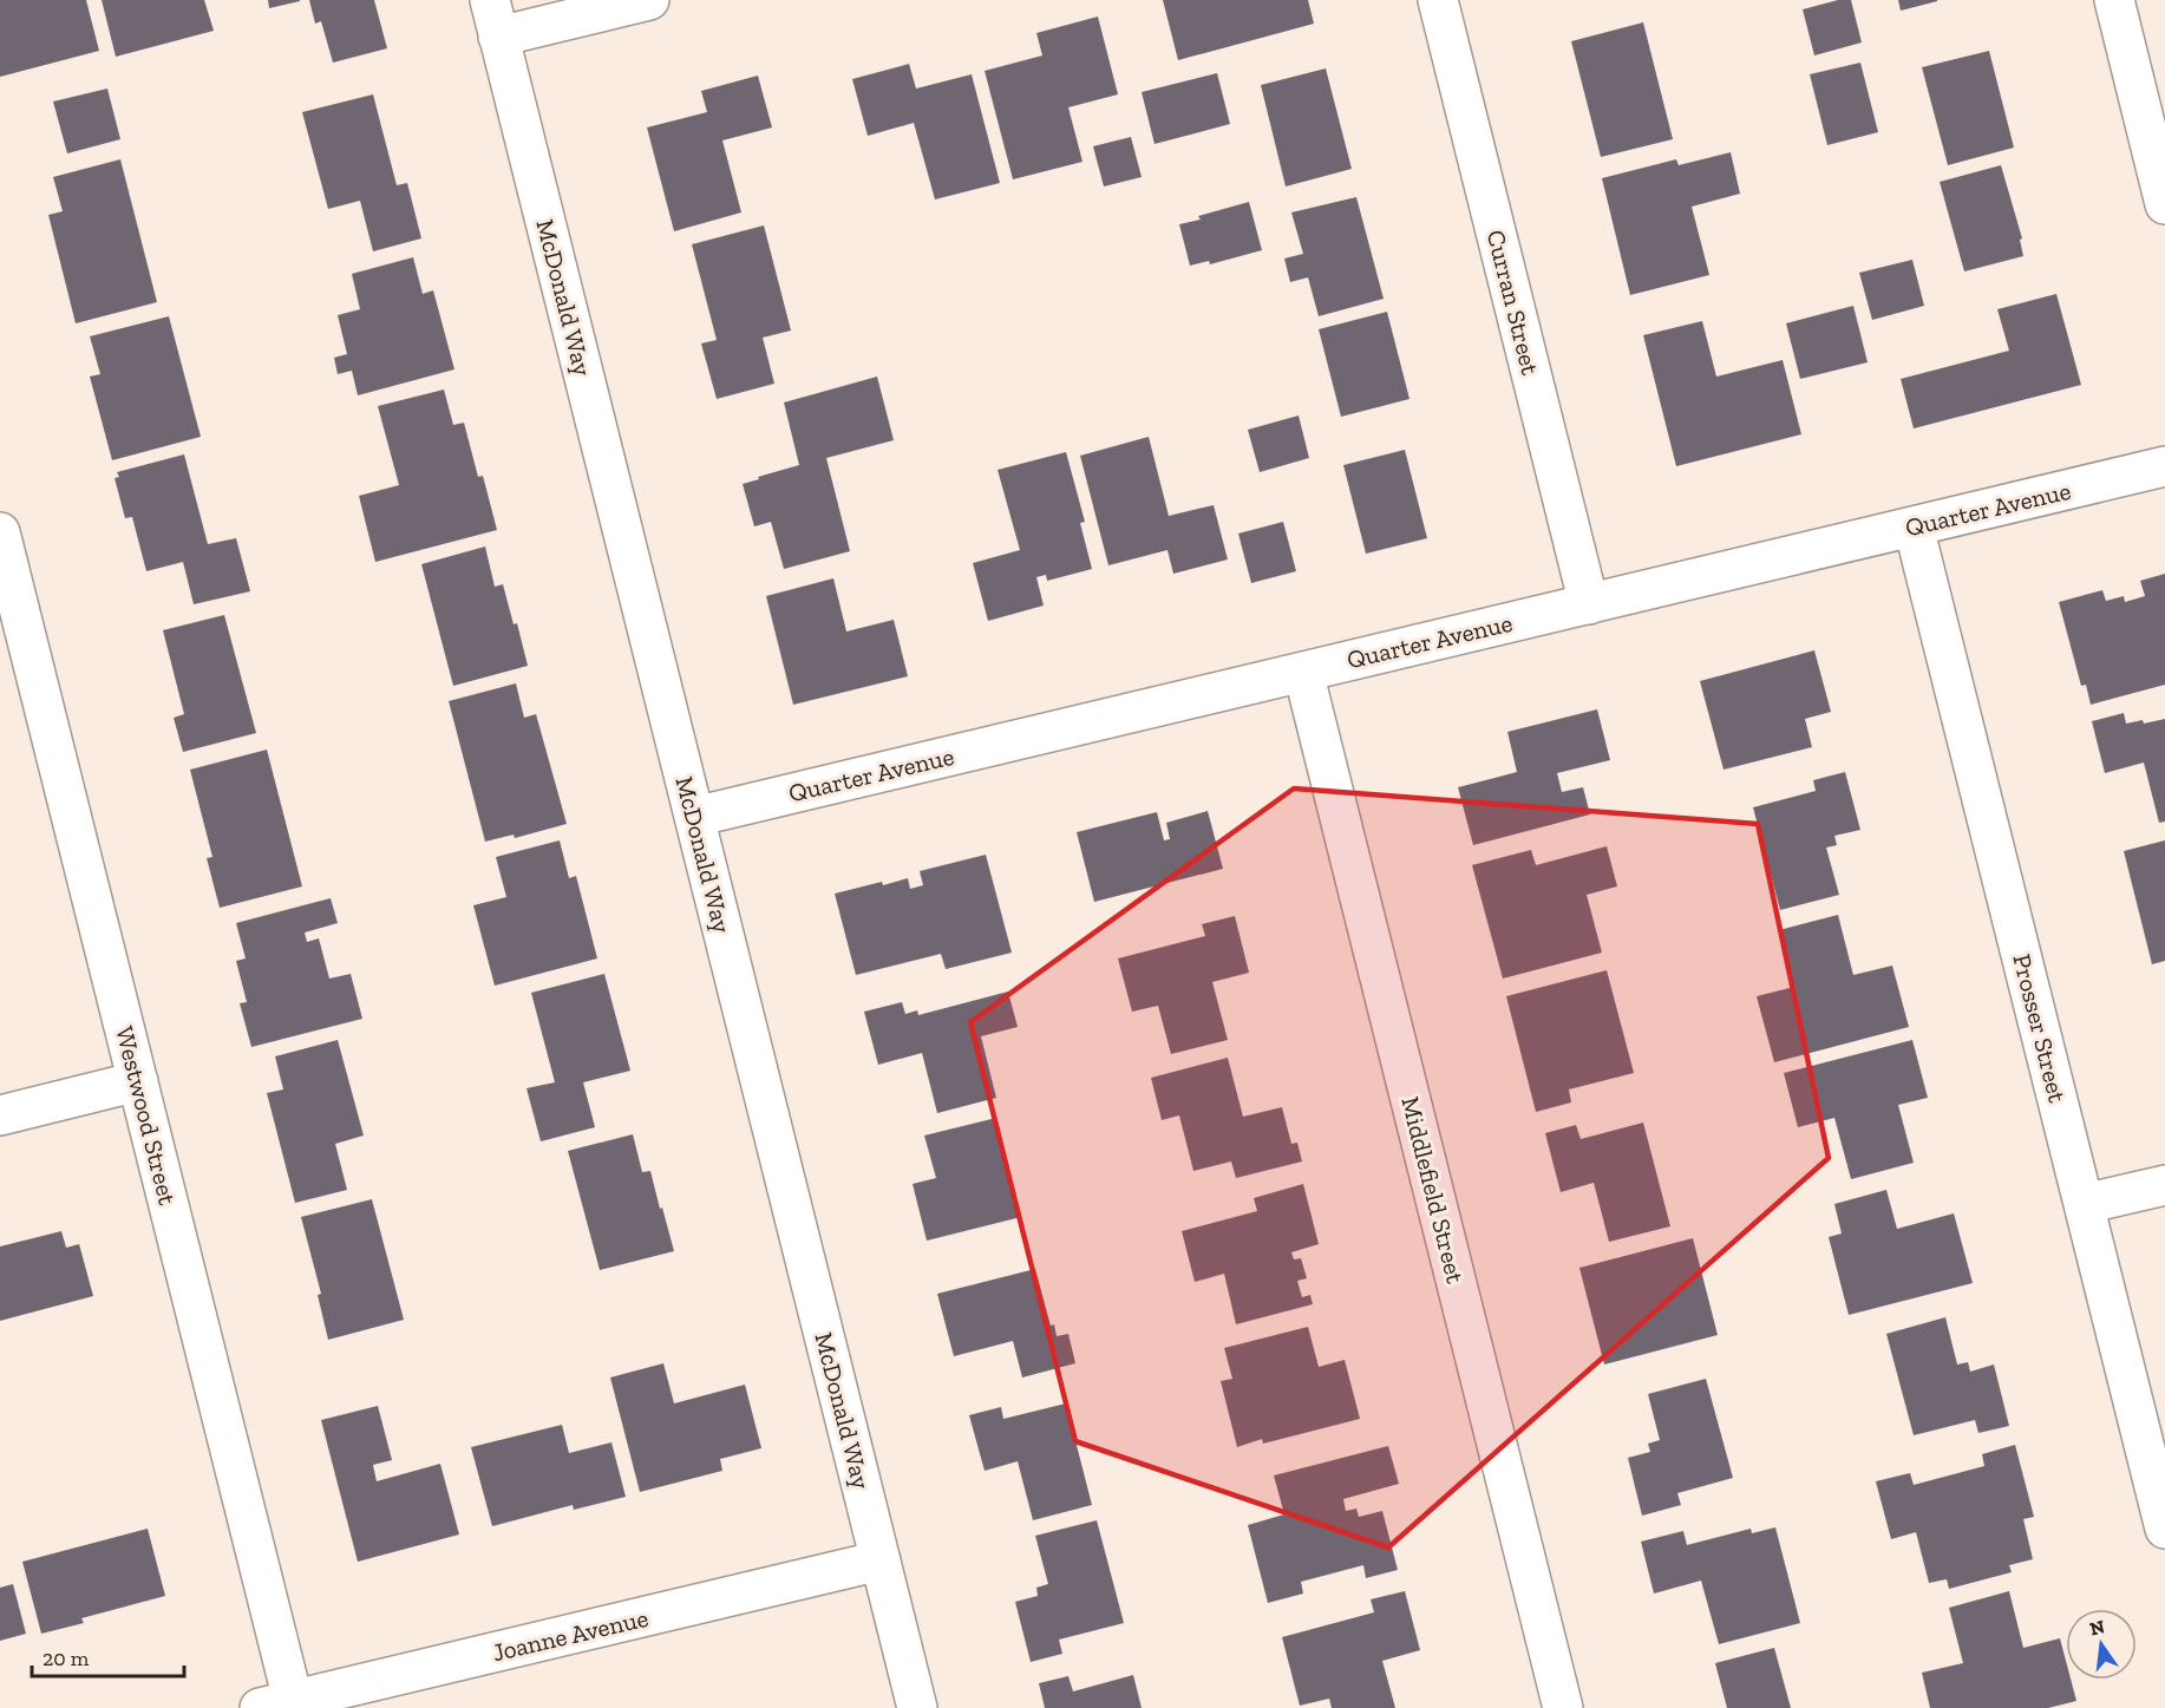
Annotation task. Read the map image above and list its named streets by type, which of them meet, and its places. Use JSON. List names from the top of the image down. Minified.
{"streets":{"street":["McDonald Way","Curran Street","Quarter Avenue","Prosser Street","Westwood Street","Middlefield Street","Joanne Avenue"]},"crossings":[["McDonald Way","Quarter Avenue"],["McDonald Way","Joanne Avenue"],["Curran Street","Quarter Avenue"],["Quarter Avenue","Prosser Street"],["Quarter Avenue","Middlefield Street"],["Westwood Street","Joanne Avenue"]],"scale_bar":"20 m","north":"top"}
